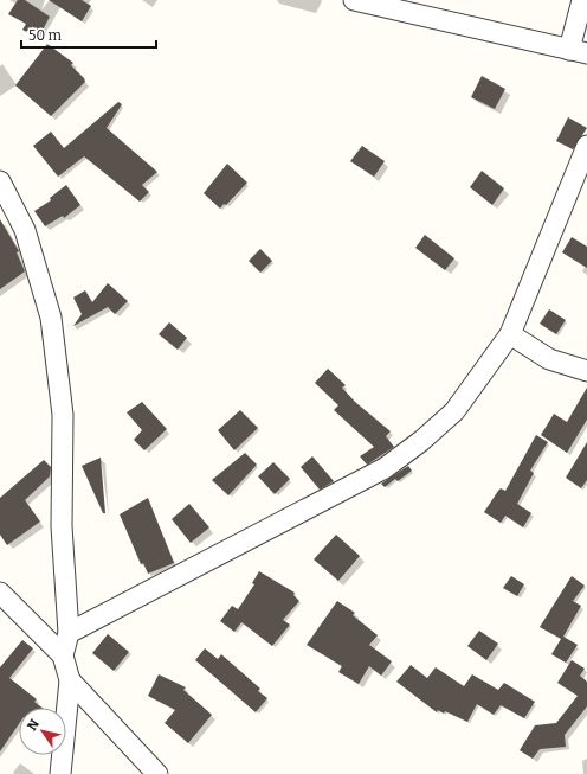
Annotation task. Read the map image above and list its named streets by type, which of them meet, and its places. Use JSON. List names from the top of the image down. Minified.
{"scale_bar":"50 m","north":"top left"}
